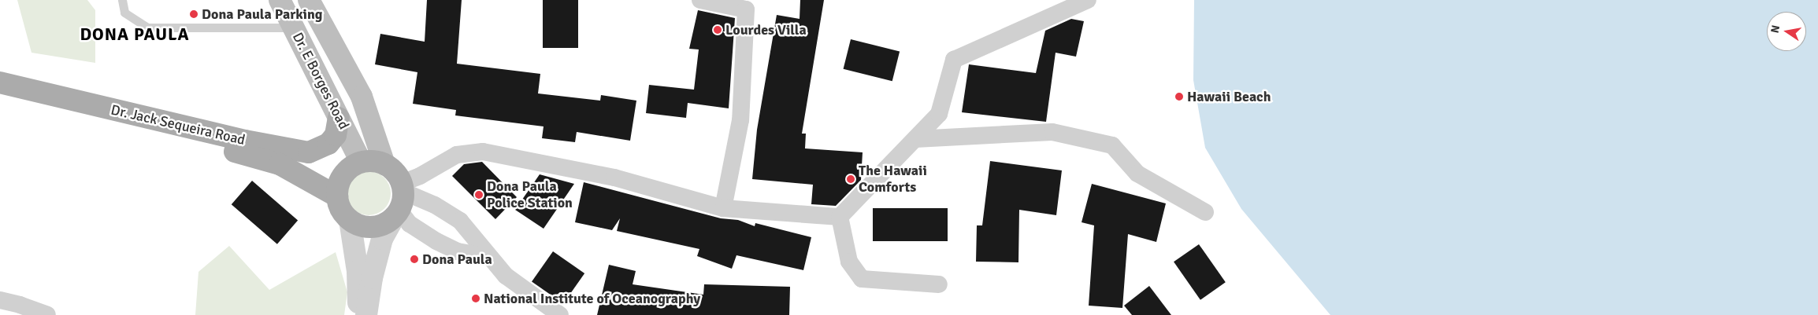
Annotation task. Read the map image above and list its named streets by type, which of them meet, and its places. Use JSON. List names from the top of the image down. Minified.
{"streets":{"main road":["Dr. E Borges Road","Dr. Jack Sequeira Road"]},"crossings":[["Dr. E Borges Road","Dr. Jack Sequeira Road"]],"districts":["DONA PAULA"],"places":["Dona Paula Parking","Lourdes Villa","Hawaii Beach","The Hawaii Comforts","Dona Paula Police Station","Dona Paula","National Institute of Oceanography"],"north":"left"}
